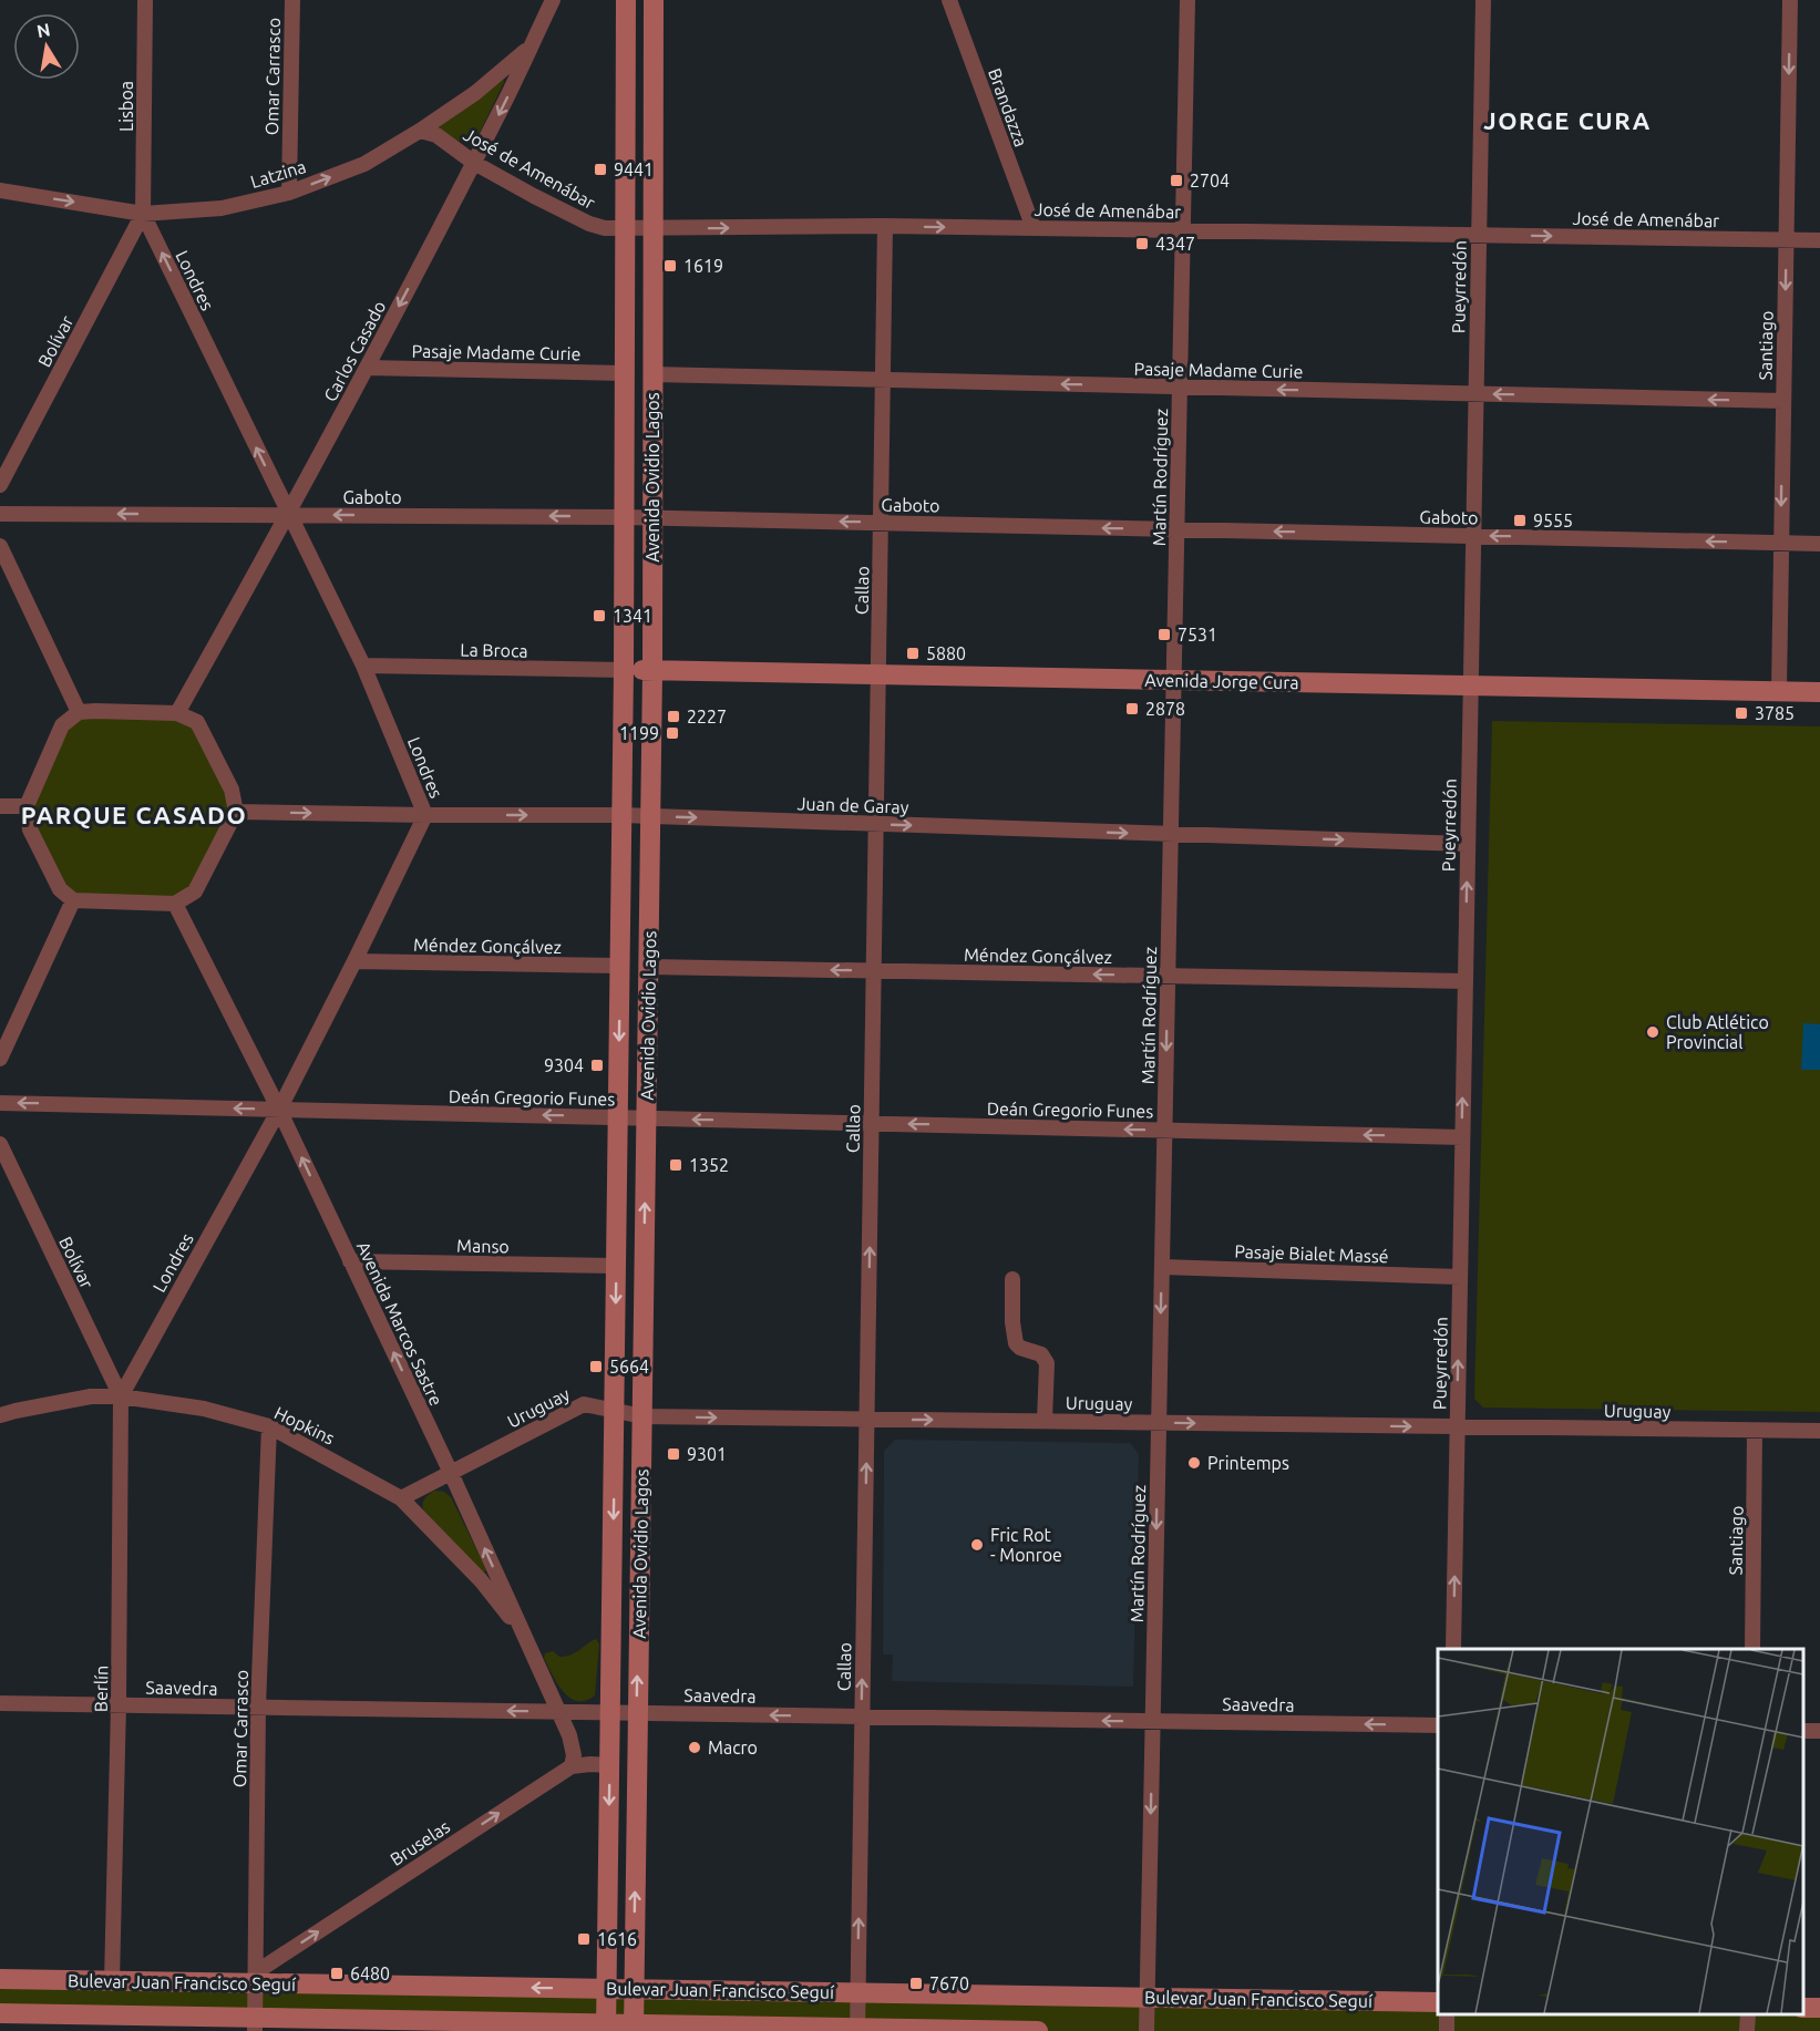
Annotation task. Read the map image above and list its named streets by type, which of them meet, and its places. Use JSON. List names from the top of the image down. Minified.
{"streets":{"main road":["Avenida Ovidio Lagos","Avenida Jorge Cura","Bulevar Juan Francisco Seguí"],"street":["Omar Carrasco","Lisboa","Brandazza","José de Amenábar","Latzina","Londres","Pueyrredón","Bolívar","Santiago","Carlos Casado","Pasaje Madame Curie","Martín Rodríguez","Gaboto","Callao","La Broca","Juan de Garay","Méndez Gonçálvez","Deán Gregorio Funes","Manso","Pasaje Bialet Massé","Avenida Marcos Sastre","Uruguay","Hopkins","Saavedra","Berlín","Bruselas"]},"crossings":[["Omar Carrasco","Latzina"],["Omar Carrasco","Hopkins"],["Omar Carrasco","Saavedra"],["Omar Carrasco","Bruselas"],["Omar Carrasco","Bulevar Juan Francisco Seguí"],["Lisboa","Latzina"],["Lisboa","Londres"],["Lisboa","Bolívar"],["Brandazza","José de Amenábar"],["José de Amenábar","Latzina"],["José de Amenábar","Pueyrredón"],["José de Amenábar","Santiago"],["José de Amenábar","Carlos Casado"],["José de Amenábar","Avenida Ovidio Lagos"],["José de Amenábar","Martín Rodríguez"],["José de Amenábar","Callao"],["Latzina","Londres"],["Latzina","Bolívar"],["Latzina","Carlos Casado"],["Londres","Bolívar"],["Londres","Carlos Casado"],["Londres","Gaboto"],["Londres","La Broca"],["Londres","Juan de Garay"],["Londres","Méndez Gonçálvez"],["Londres","Deán Gregorio Funes"],["Londres","Avenida Marcos Sastre"],["Londres","Hopkins"],["Londres","Berlín"],["Pueyrredón","Pasaje Madame Curie"],["Pueyrredón","Gaboto"],["Pueyrredón","Avenida Jorge Cura"],["Pueyrredón","Juan de Garay"],["Pueyrredón","Méndez Gonçálvez"],["Pueyrredón","Deán Gregorio Funes"],["Pueyrredón","Pasaje Bialet Massé"],["Pueyrredón","Uruguay"],["Bolívar","Hopkins"],["Bolívar","Berlín"],["Santiago","Pasaje Madame Curie"],["Santiago","Gaboto"],["Santiago","Avenida Jorge Cura"],["Santiago","Uruguay"],["Carlos Casado","Pasaje Madame Curie"],["Carlos Casado","Gaboto"],["Carlos Casado","Juan de Garay"],["Carlos Casado","Avenida Marcos Sastre"],["Pasaje Madame Curie","Avenida Ovidio Lagos"],["Pasaje Madame Curie","Martín Rodríguez"],["Pasaje Madame Curie","Callao"],["Avenida Ovidio Lagos","Gaboto"],["Avenida Ovidio Lagos","La Broca"],["Avenida Ovidio Lagos","Avenida Jorge Cura"],["Avenida Ovidio Lagos","Juan de Garay"],["Avenida Ovidio Lagos","Méndez Gonçálvez"],["Avenida Ovidio Lagos","Deán Gregorio Funes"],["Avenida Ovidio Lagos","Manso"],["Avenida Ovidio Lagos","Uruguay"],["Avenida Ovidio Lagos","Saavedra"],["Avenida Ovidio Lagos","Bulevar Juan Francisco Seguí"],["Martín Rodríguez","Gaboto"],["Martín Rodríguez","Avenida Jorge Cura"],["Martín Rodríguez","Juan de Garay"],["Martín Rodríguez","Méndez Gonçálvez"],["Martín Rodríguez","Deán Gregorio Funes"],["Martín Rodríguez","Pasaje Bialet Massé"],["Martín Rodríguez","Uruguay"],["Martín Rodríguez","Saavedra"],["Martín Rodríguez","Bulevar Juan Francisco Seguí"],["Gaboto","Callao"],["Callao","Avenida Jorge Cura"],["Callao","Juan de Garay"],["Callao","Méndez Gonçálvez"],["Callao","Deán Gregorio Funes"],["Callao","Uruguay"],["Callao","Saavedra"],["Callao","Bulevar Juan Francisco Seguí"],["La Broca","Avenida Jorge Cura"],["Juan de Garay","Avenida Marcos Sastre"],["Deán Gregorio Funes","Avenida Marcos Sastre"],["Manso","Avenida Marcos Sastre"],["Avenida Marcos Sastre","Uruguay"],["Avenida Marcos Sastre","Hopkins"],["Avenida Marcos Sastre","Saavedra"],["Avenida Marcos Sastre","Bruselas"],["Uruguay","Hopkins"],["Hopkins","Berlín"],["Saavedra","Berlín"],["Berlín","Bulevar Juan Francisco Seguí"],["Bruselas","Bulevar Juan Francisco Seguí"]],"one_way":["José de Amenábar","Latzina","Pueyrredón","Santiago","Carlos Casado","Pasaje Madame Curie","Martín Rodríguez","Gaboto","Callao","Juan de Garay","Méndez Gonçálvez","Deán Gregorio Funes","Avenida Marcos Sastre","Uruguay","Saavedra","Bruselas"],"districts":["JORGE CURA","PARQUE CASADO"],"places":{"transit":["9441","2704","4347","1619","9555","1341","7531","5880","2878","3785","2227","1199","9304","1352","5664","9301","1616","6480","7670"],"other":["Club Atlético Provincial","Printemps","Fric Rot - Monroe","Macro"]},"north":"top"}
